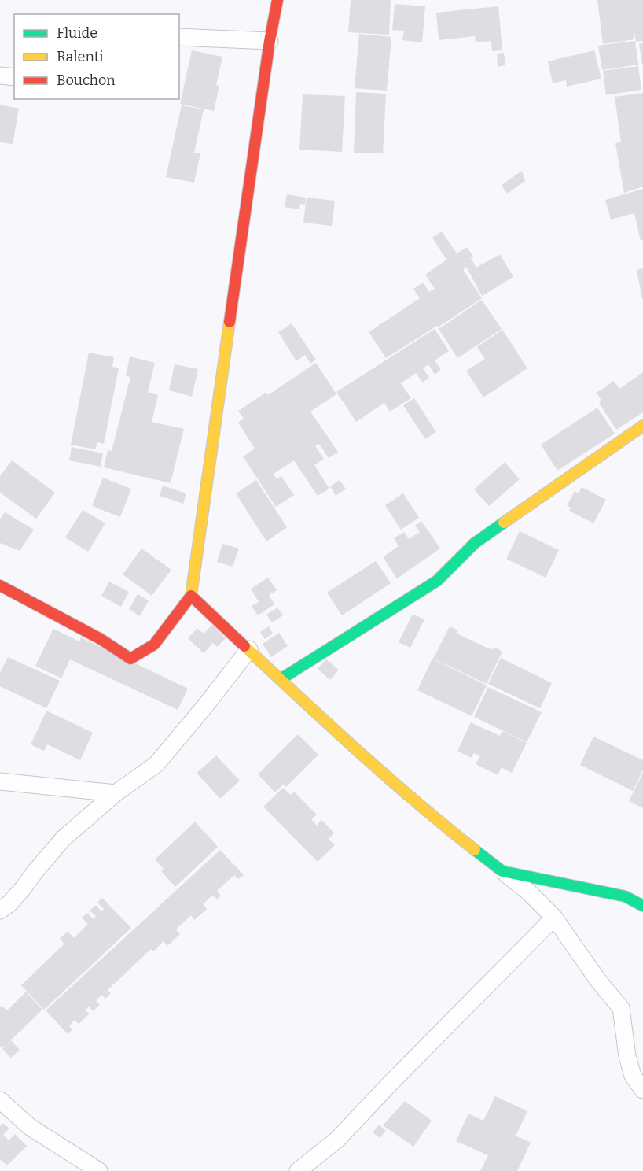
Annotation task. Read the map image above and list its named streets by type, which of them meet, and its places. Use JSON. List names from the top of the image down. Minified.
{"legend":["Fluide","Ralenti","Bouchon"]}
